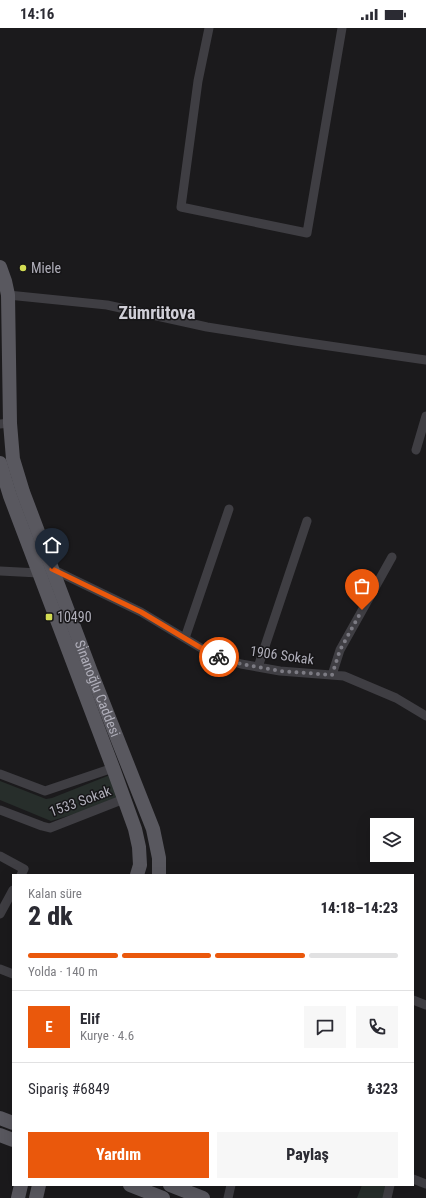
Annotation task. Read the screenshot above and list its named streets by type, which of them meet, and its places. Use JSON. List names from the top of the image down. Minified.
{"streets":{"main road":["Si̇nanoğlu Caddesi"],"street":["1906 Sokak","1533 Sokak"]},"crossings":[["1906 Sokak","Si̇nanoğlu Caddesi"],["Si̇nanoğlu Caddesi","1533 Sokak"]],"districts":["Zümrütova"],"places":{"other":["Miele"],"transit":["10490"]},"page":{"status":"14:16","heading":["2 dk","Kalan süre","14:18–14:23"],"panel":["Elif","Kurye · 4.6","Sipariş #6849","₺323"],"bar":"Yolda · 140 m","round":"E","buttons":["Yardım","Paylaş"]}}
